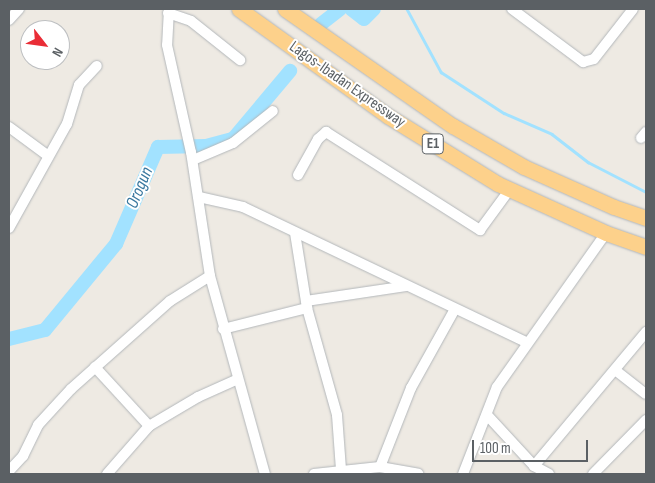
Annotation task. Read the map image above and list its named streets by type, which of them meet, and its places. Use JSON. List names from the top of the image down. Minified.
{"streets":{"highway":["Lagos-Ibadan Expressway","E1"]},"water":["Orogun"],"scale_bar":"100 m","north":"bottom right"}
